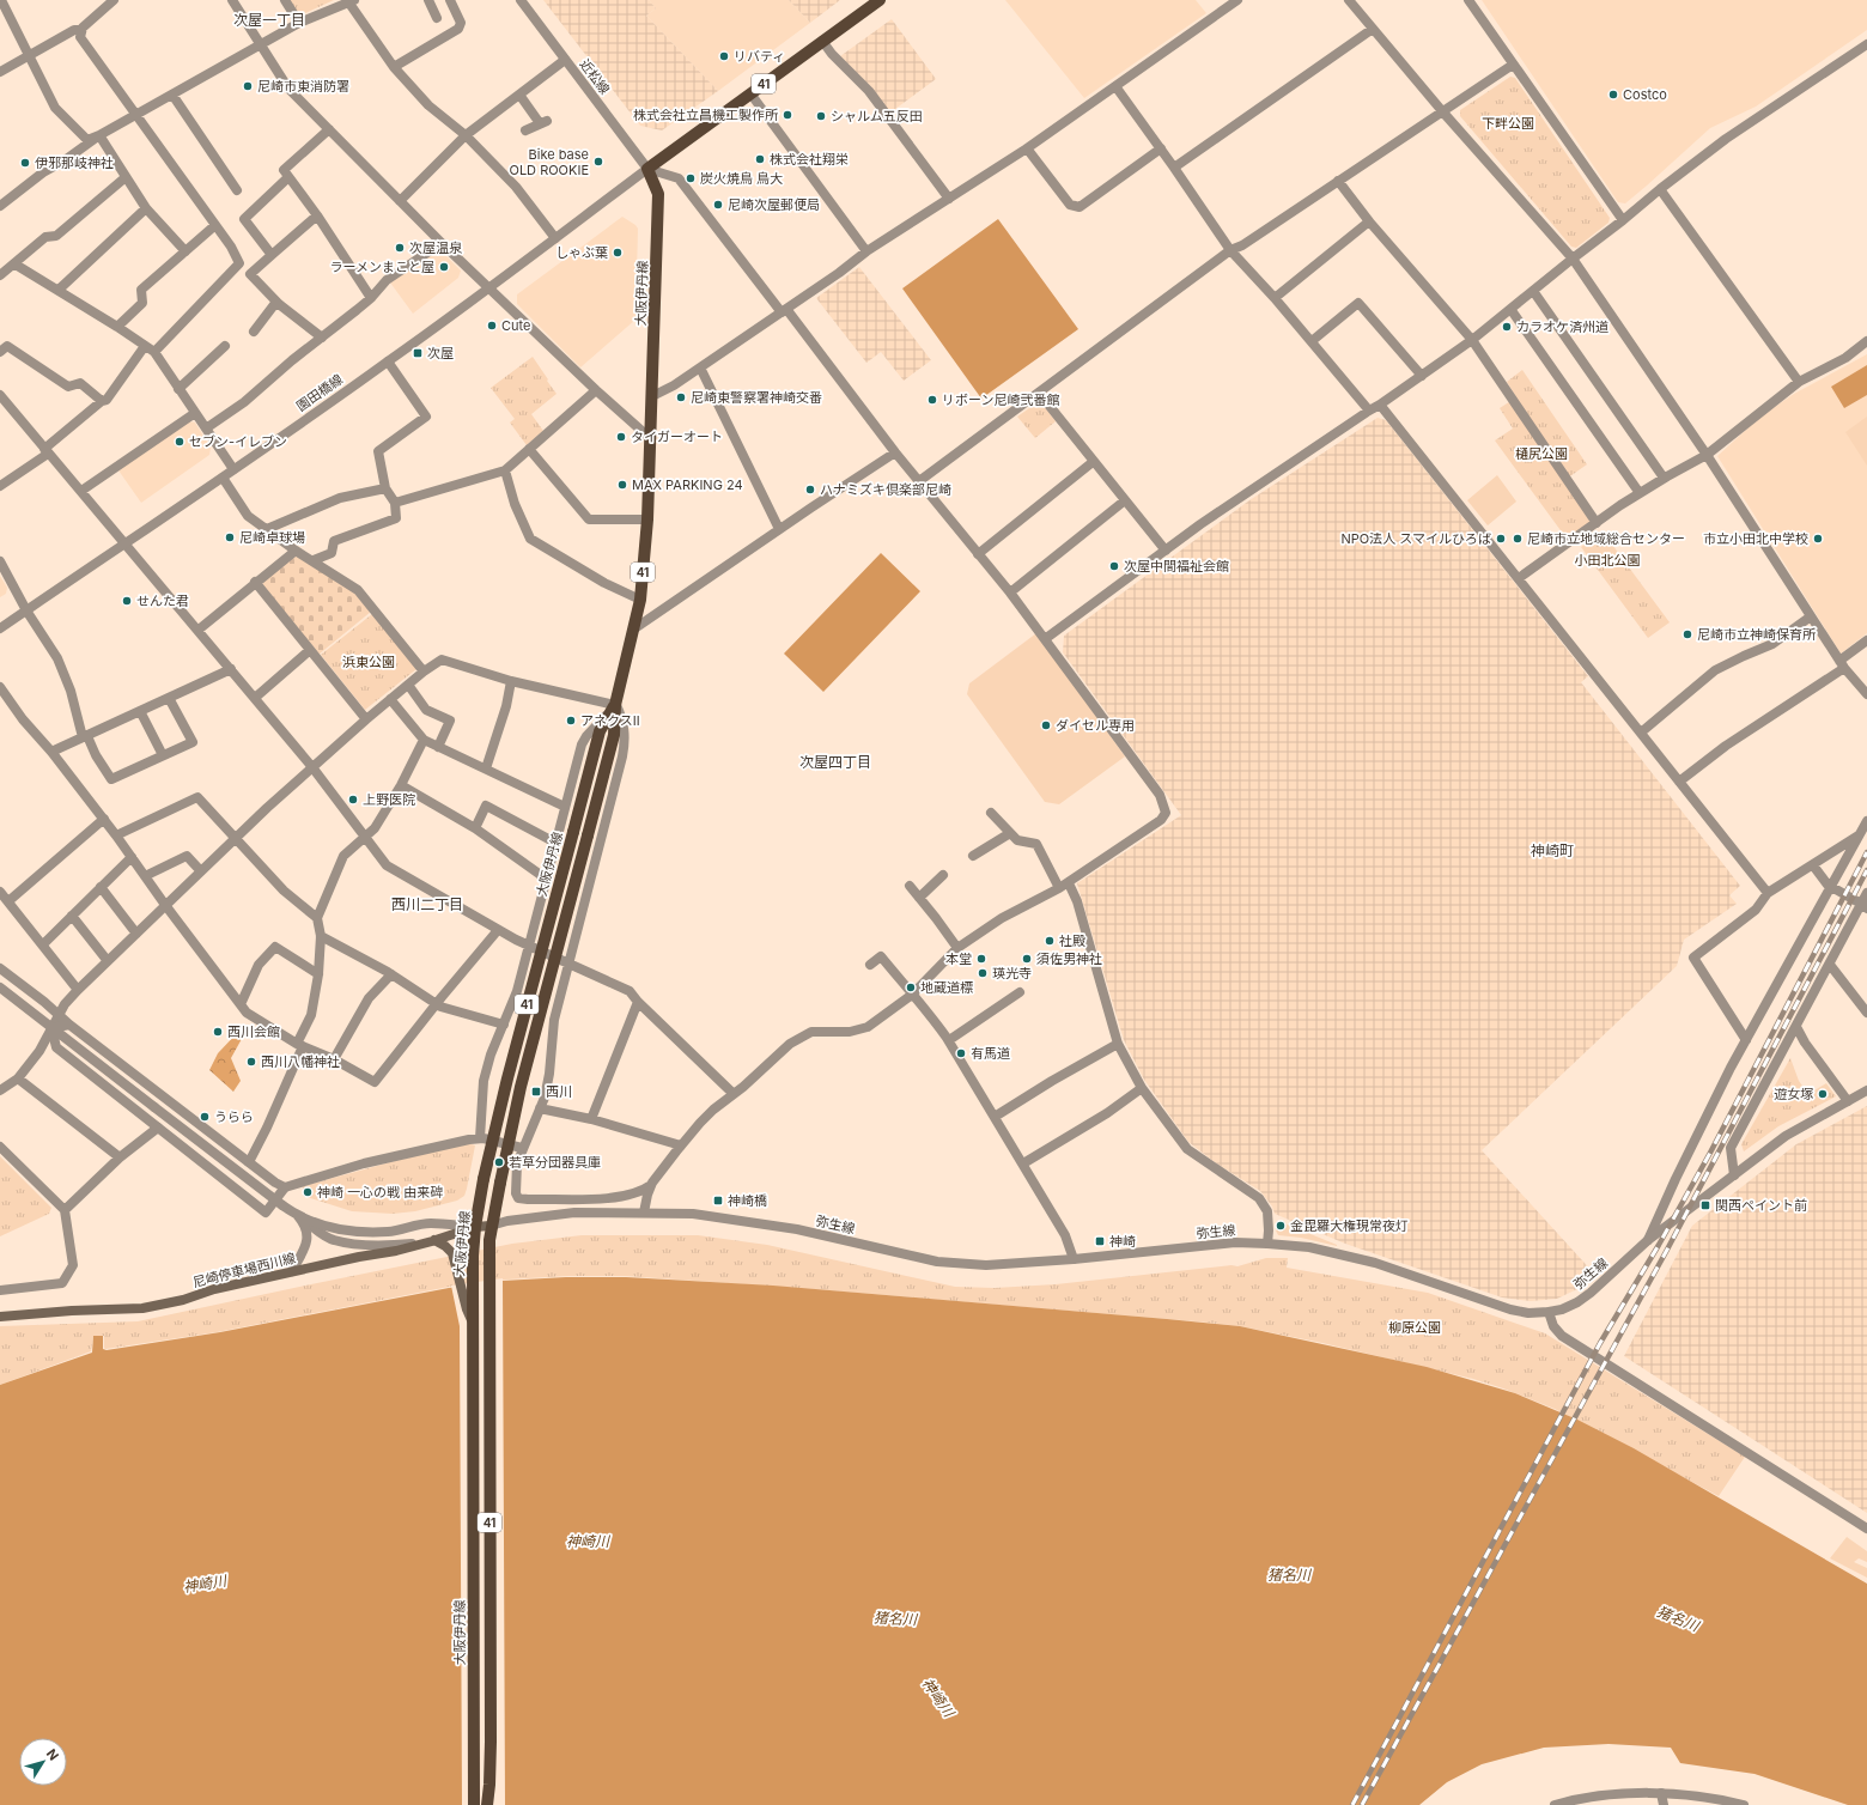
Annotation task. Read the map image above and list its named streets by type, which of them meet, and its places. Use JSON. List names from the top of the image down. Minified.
{"streets":{"main road":["41","大阪伊丹線","尼崎停車場西川線"],"street":["近松線","園田橋線","弥生線"]},"crossings":[["近松線","41"],["近松線","大阪伊丹線"],["近松線","園田橋線"],["41","大阪伊丹線"],["41","園田橋線"],["大阪伊丹線","園田橋線"],["大阪伊丹線","弥生線"],["大阪伊丹線","尼崎停車場西川線"],["弥生線","尼崎停車場西川線"]],"districts":["次屋一丁目","次屋四丁目","神崎町","西川二丁目"],"water":["神崎川","猪名川"],"parks":["下畔公園","樋尻公園","小田北公園","浜東公園","柳原公園"],"places":{"other":["リバティ","尼崎市東消防署","Costco","株式会社立昌機工製作所","シャルム五反田","株式会社翔栄","Bike base OLD ROOKIE","伊邪那岐神社","炭火焼鳥 鳥大","尼崎次屋郵便局","次屋温泉","しゃぶ葉","ラーメンまこと屋","Cute","カラオケ済州道","尼崎東警察署神崎交番","リボーン尼崎弐番館","タイガーオート","セブン-イレブン","MAX PARKING 24","ハナミズキ倶楽部尼崎","尼崎卓球場","NPO法人 スマイルひろば","尼崎市立地域総合センター","市立小田北中学校","次屋中間福祉会館","せんた君","尼崎市立神崎保育所","アネクスⅡ","ダイセル専用","上野医院","社殿","本堂","須佐男神社","瑛光寺","地蔵道標","西川会館","有馬道","西川八幡神社","遊女塚","うらら","若草分団器具庫","神崎 一心の戦 由来碑","金毘羅大権現常夜灯"],"transit":["次屋","西川","神崎橋","関西ペイント前","神崎"]},"north":"top right"}
